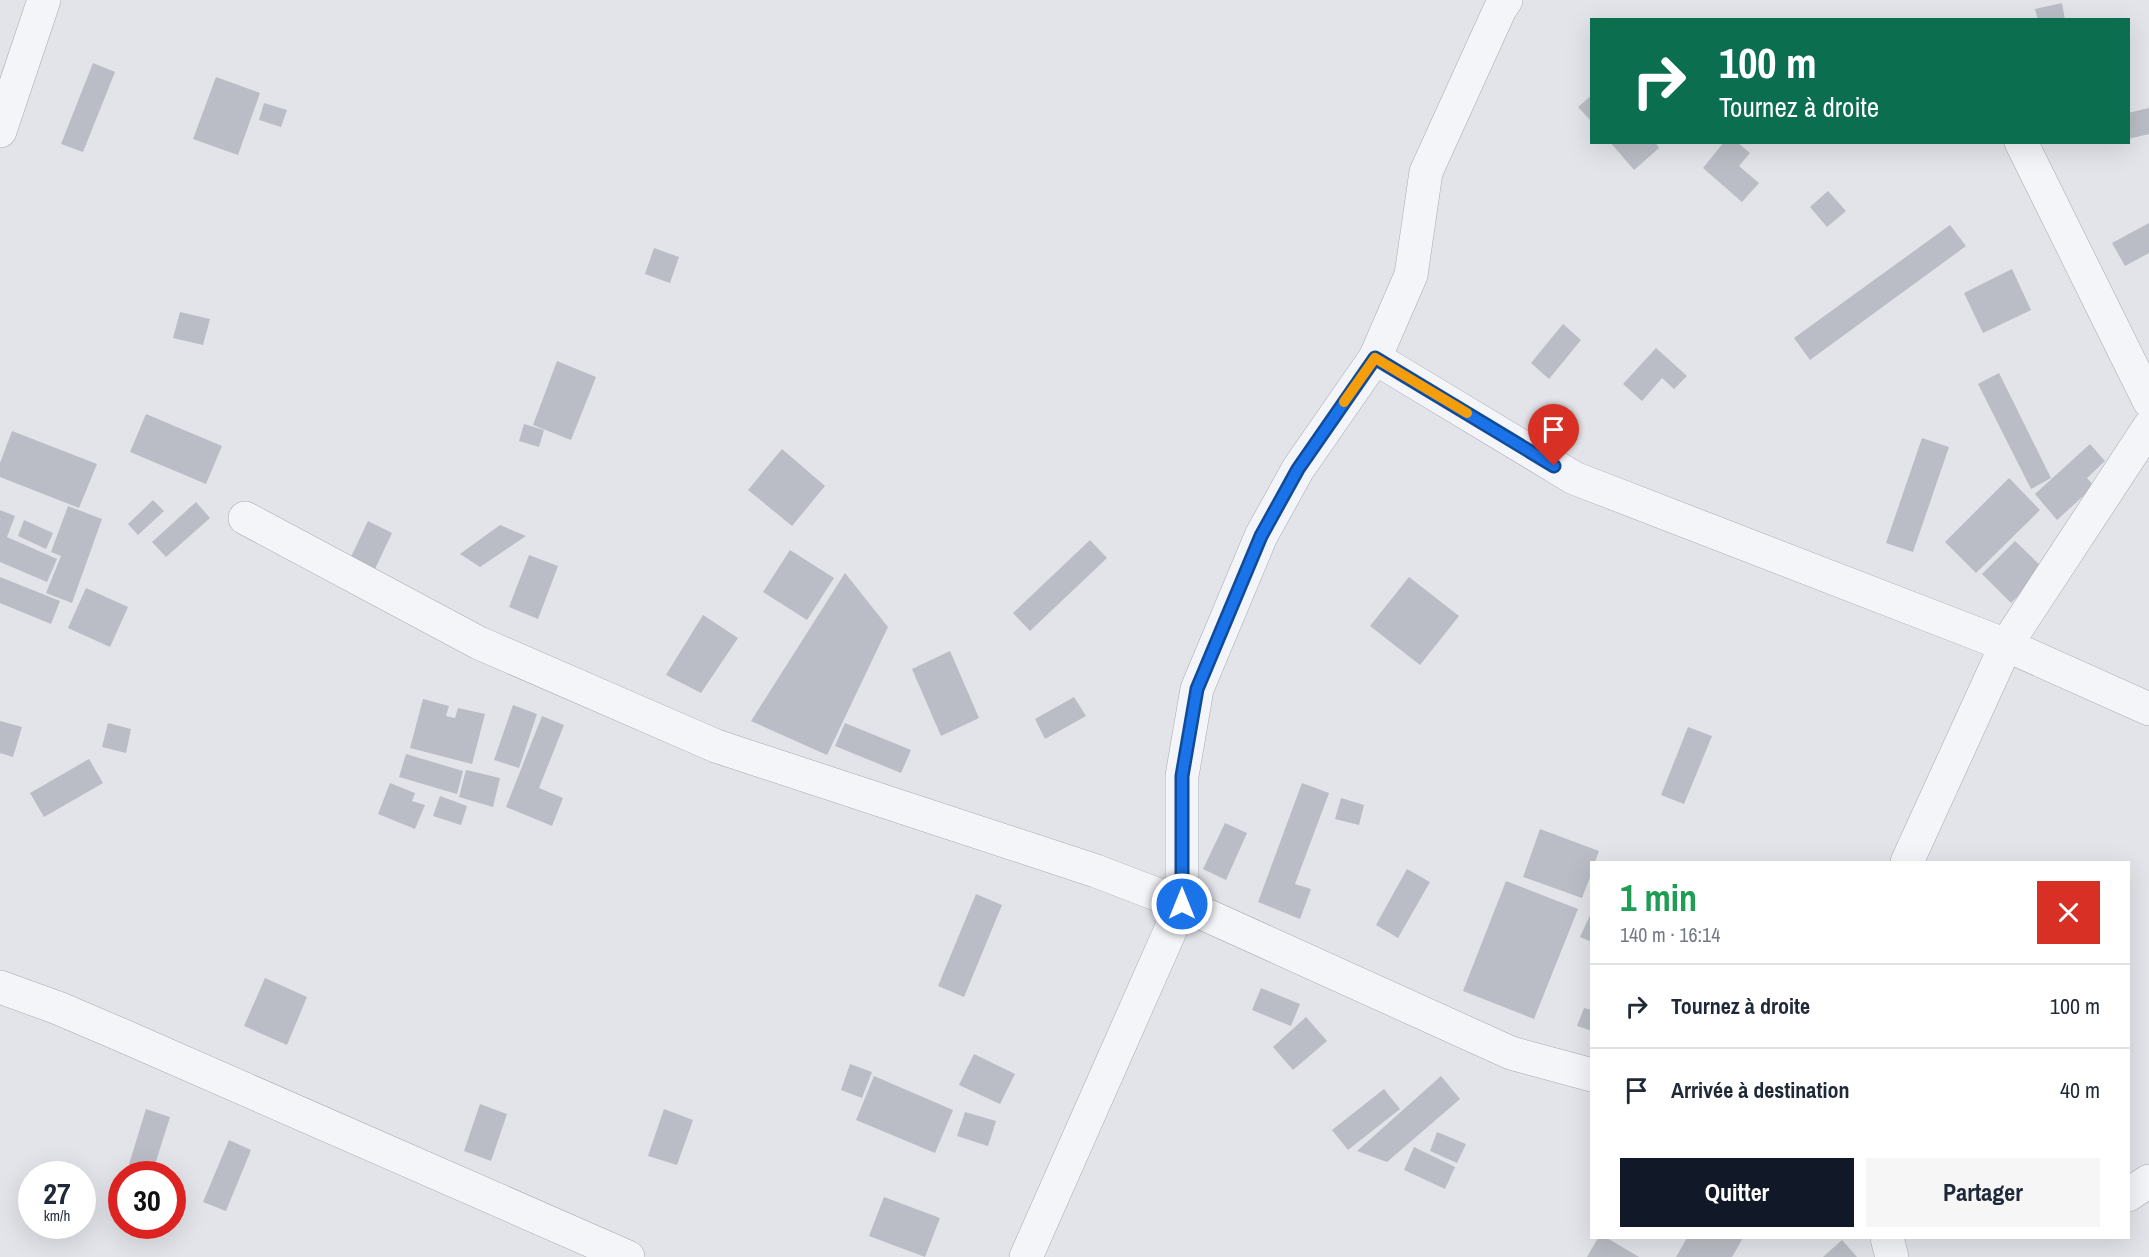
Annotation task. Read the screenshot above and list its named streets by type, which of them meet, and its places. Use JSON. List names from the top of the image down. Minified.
{"page":{"turn":["100 m","Tournez à droite"],"heading":["1 min","140 m · 16:14"],"list":[{"name":"Tournez à droite","value":"100 m"},{"name":"Arrivée à destination","value":"40 m"}],"buttons":["Quitter","Partager"],"speed":"27 km/h","limit":"30"}}
